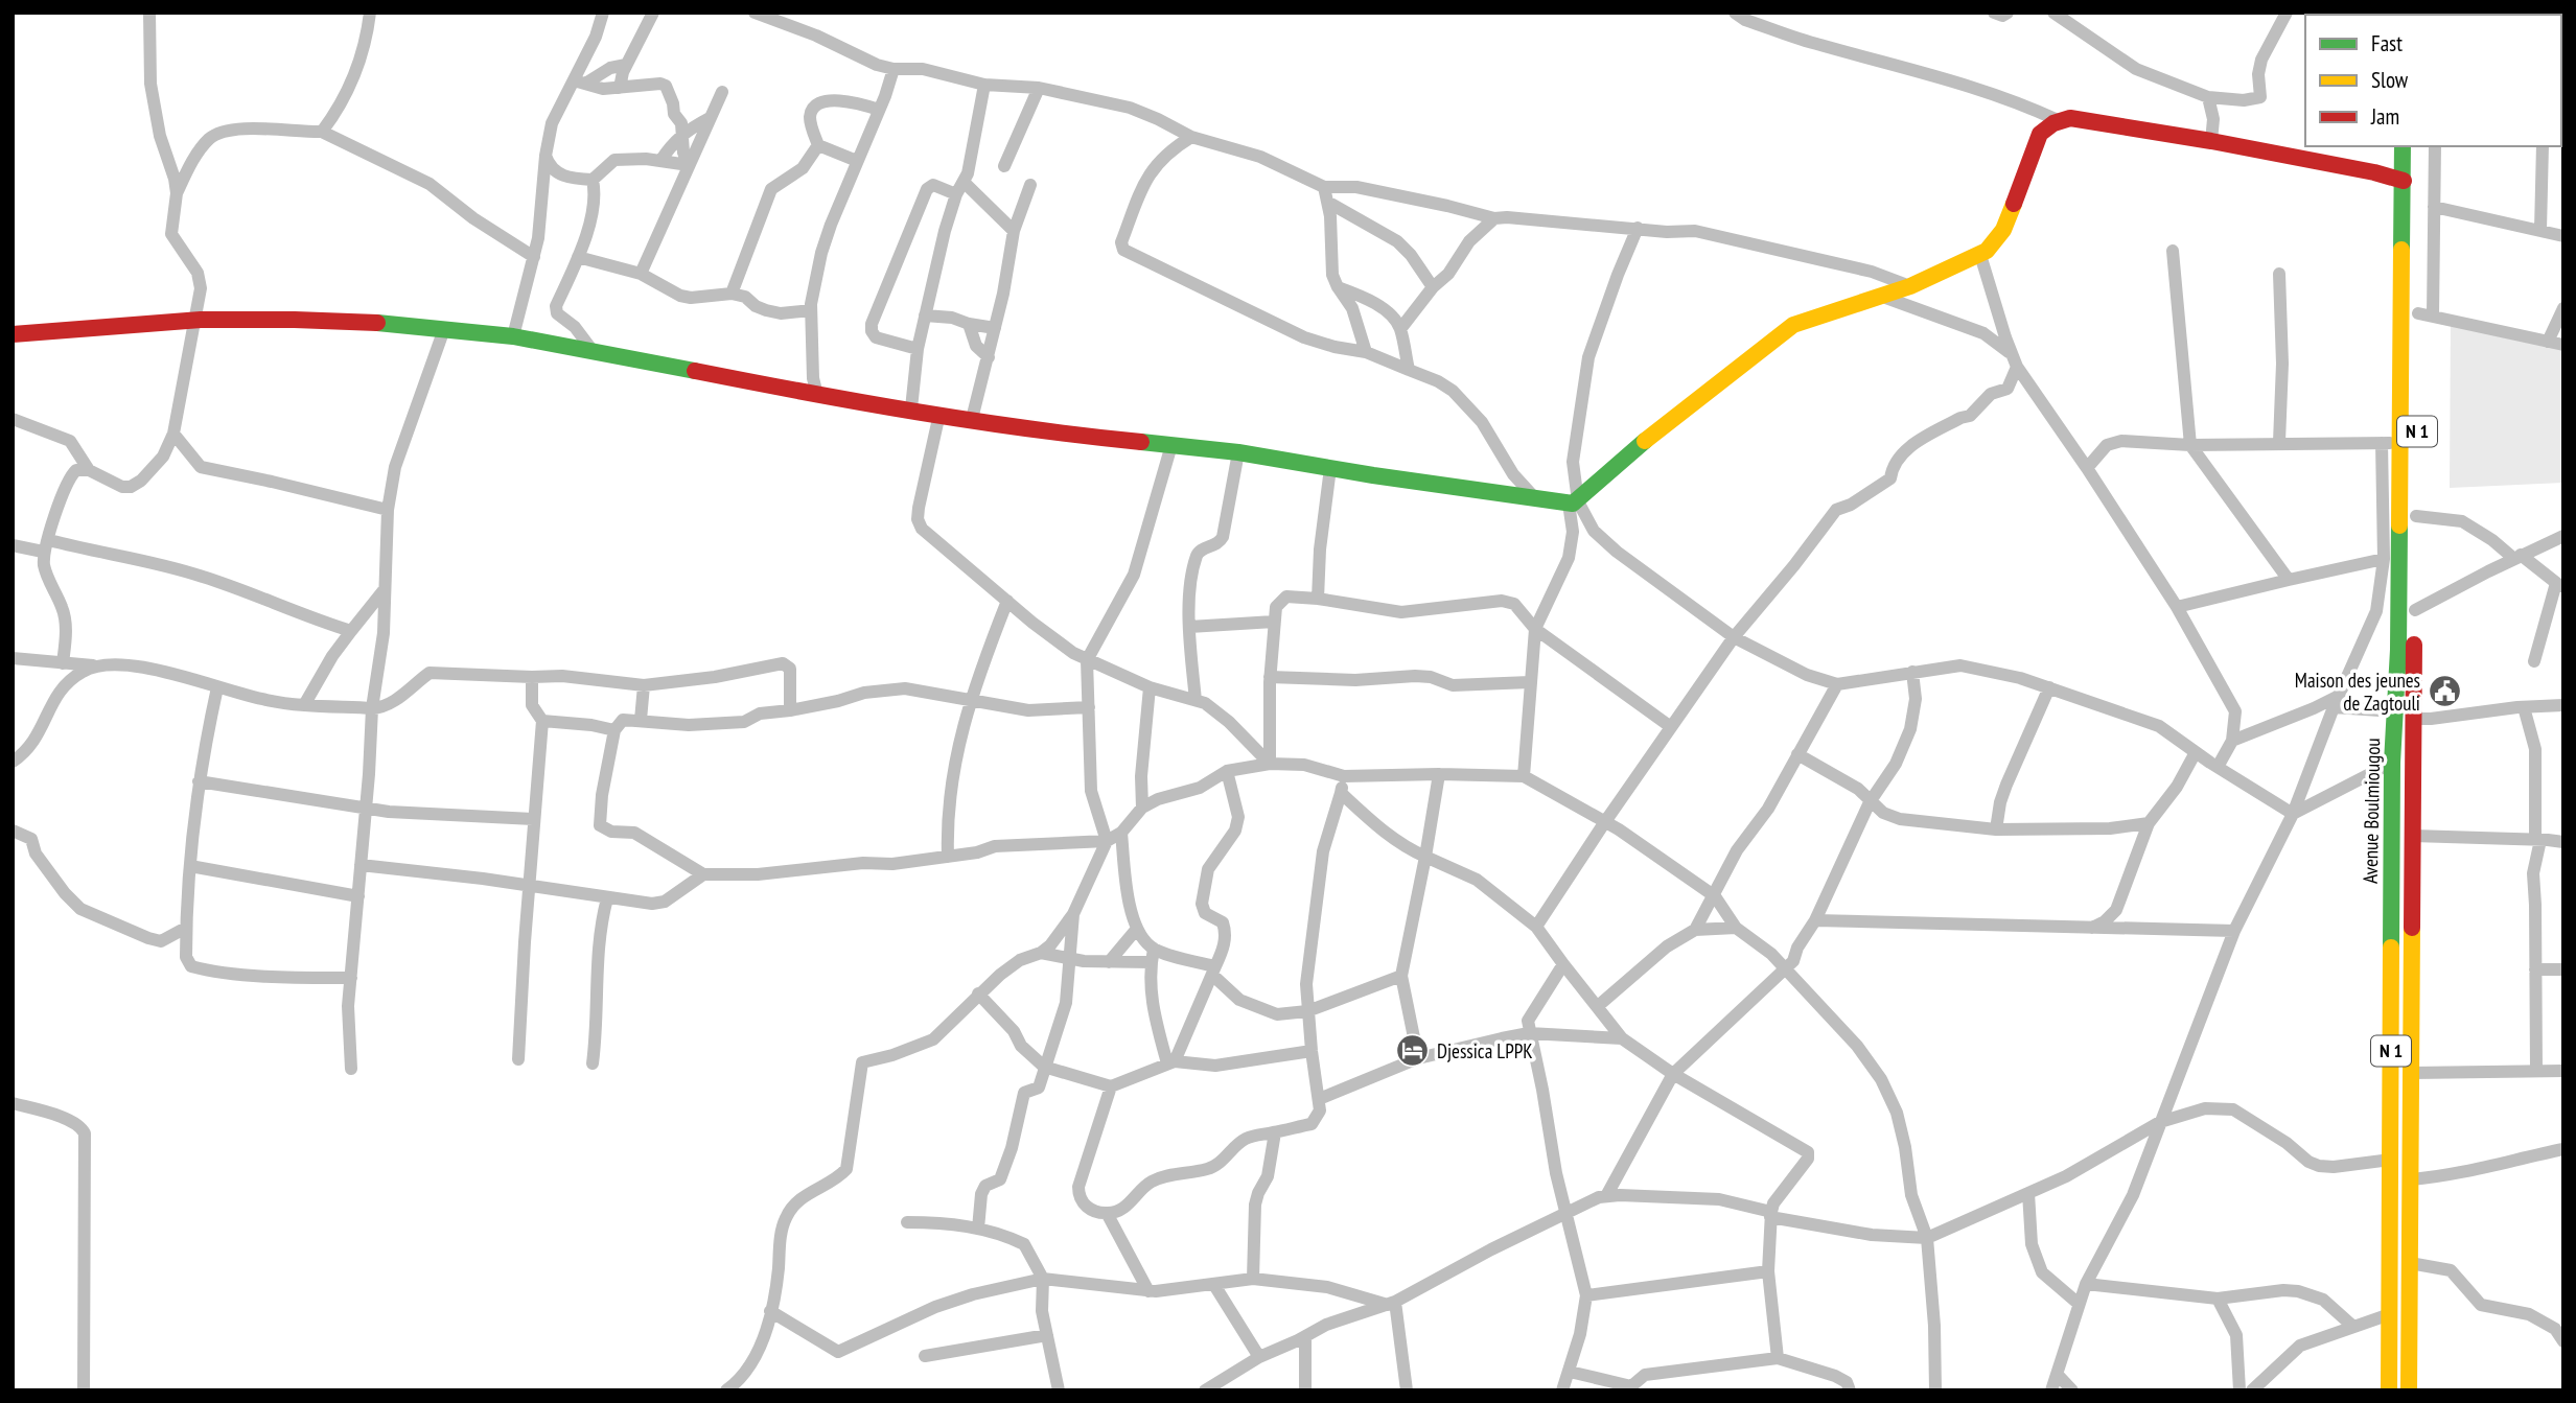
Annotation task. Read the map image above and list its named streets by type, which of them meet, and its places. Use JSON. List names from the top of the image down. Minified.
{"streets":{"main road":["N 1","Avenue Boulmiougou"]},"places":{"public building":["Maison des jeunes de Zagtouli"],"hotel":["Djessica LPPK"]},"legend":["Fast","Slow","Jam"]}
